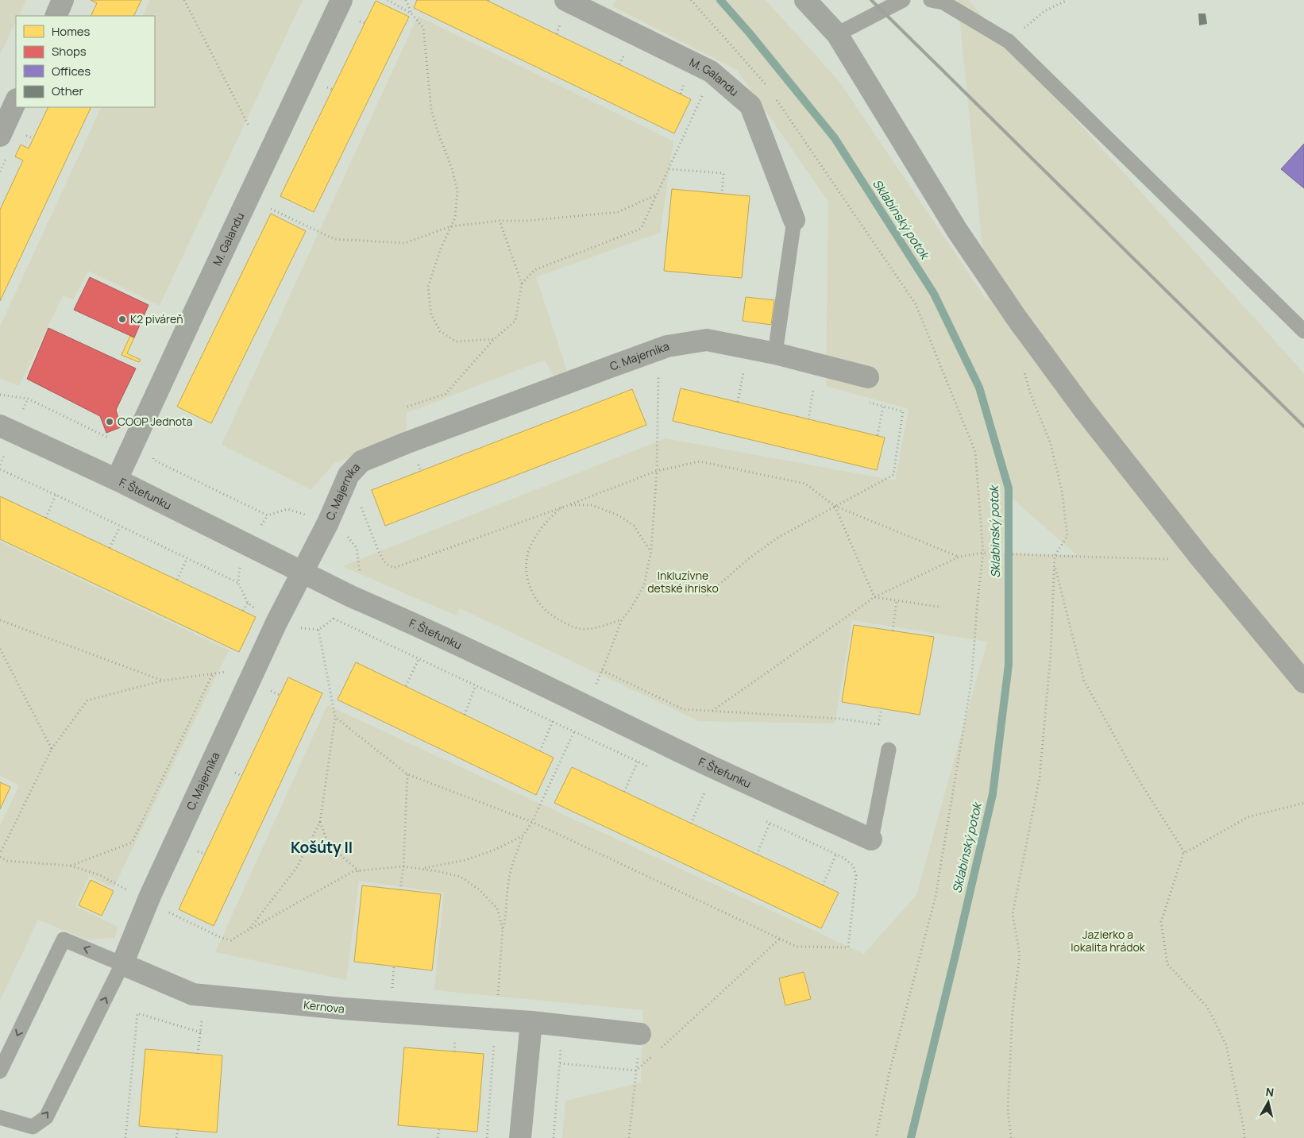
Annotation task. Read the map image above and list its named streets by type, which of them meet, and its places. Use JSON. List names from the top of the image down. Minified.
{"streets":{"street":["M. Galandu","C. Majerníka","F. Štefunku","Kernova"]},"crossings":[["M. Galandu","F. Štefunku"],["C. Majerníka","F. Štefunku"],["C. Majerníka","Kernova"]],"districts":["Košúty II"],"water":["Sklabinský potok"],"parks":["Inkluzívne detské ihrisko","Jazierko a lokalita hrádok"],"places":["K2 piváreň","COOP Jednota"],"legend":["Homes","Shops","Offices","Other"],"north":"top"}
